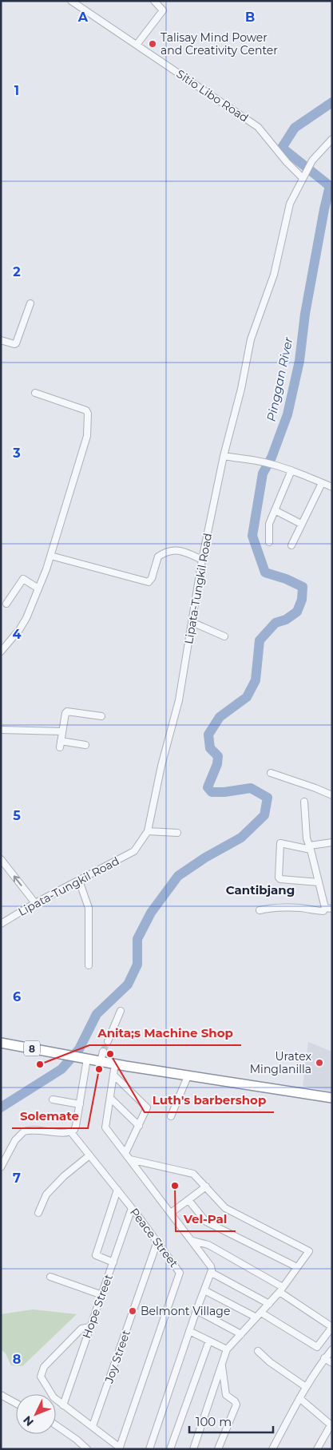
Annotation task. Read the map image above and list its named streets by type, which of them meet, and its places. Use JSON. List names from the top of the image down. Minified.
{"streets":{"highway":["8"],"street":["Sitio Libo Road","Lipata-Tungkil Road","Peace Street","Hope Street","Joy Street"]},"crossings":[["Sitio Libo Road","Lipata-Tungkil Road"],["Peace Street","Hope Street"],["Peace Street","Joy Street"]],"districts":["Cantibjang"],"water":["Pinggan River"],"places":["Talisay Mind Power and Creativity Center","Luth's barbershop","Uratex Minglanilla","Anita;s Machine Shop","Solemate","Vel-Pal","Belmont Village"],"scale_bar":"100 m","north":"bottom left","grid":{"columns":["A","B"],"rows":["1","2","3","4","5","6","7","8"]}}
